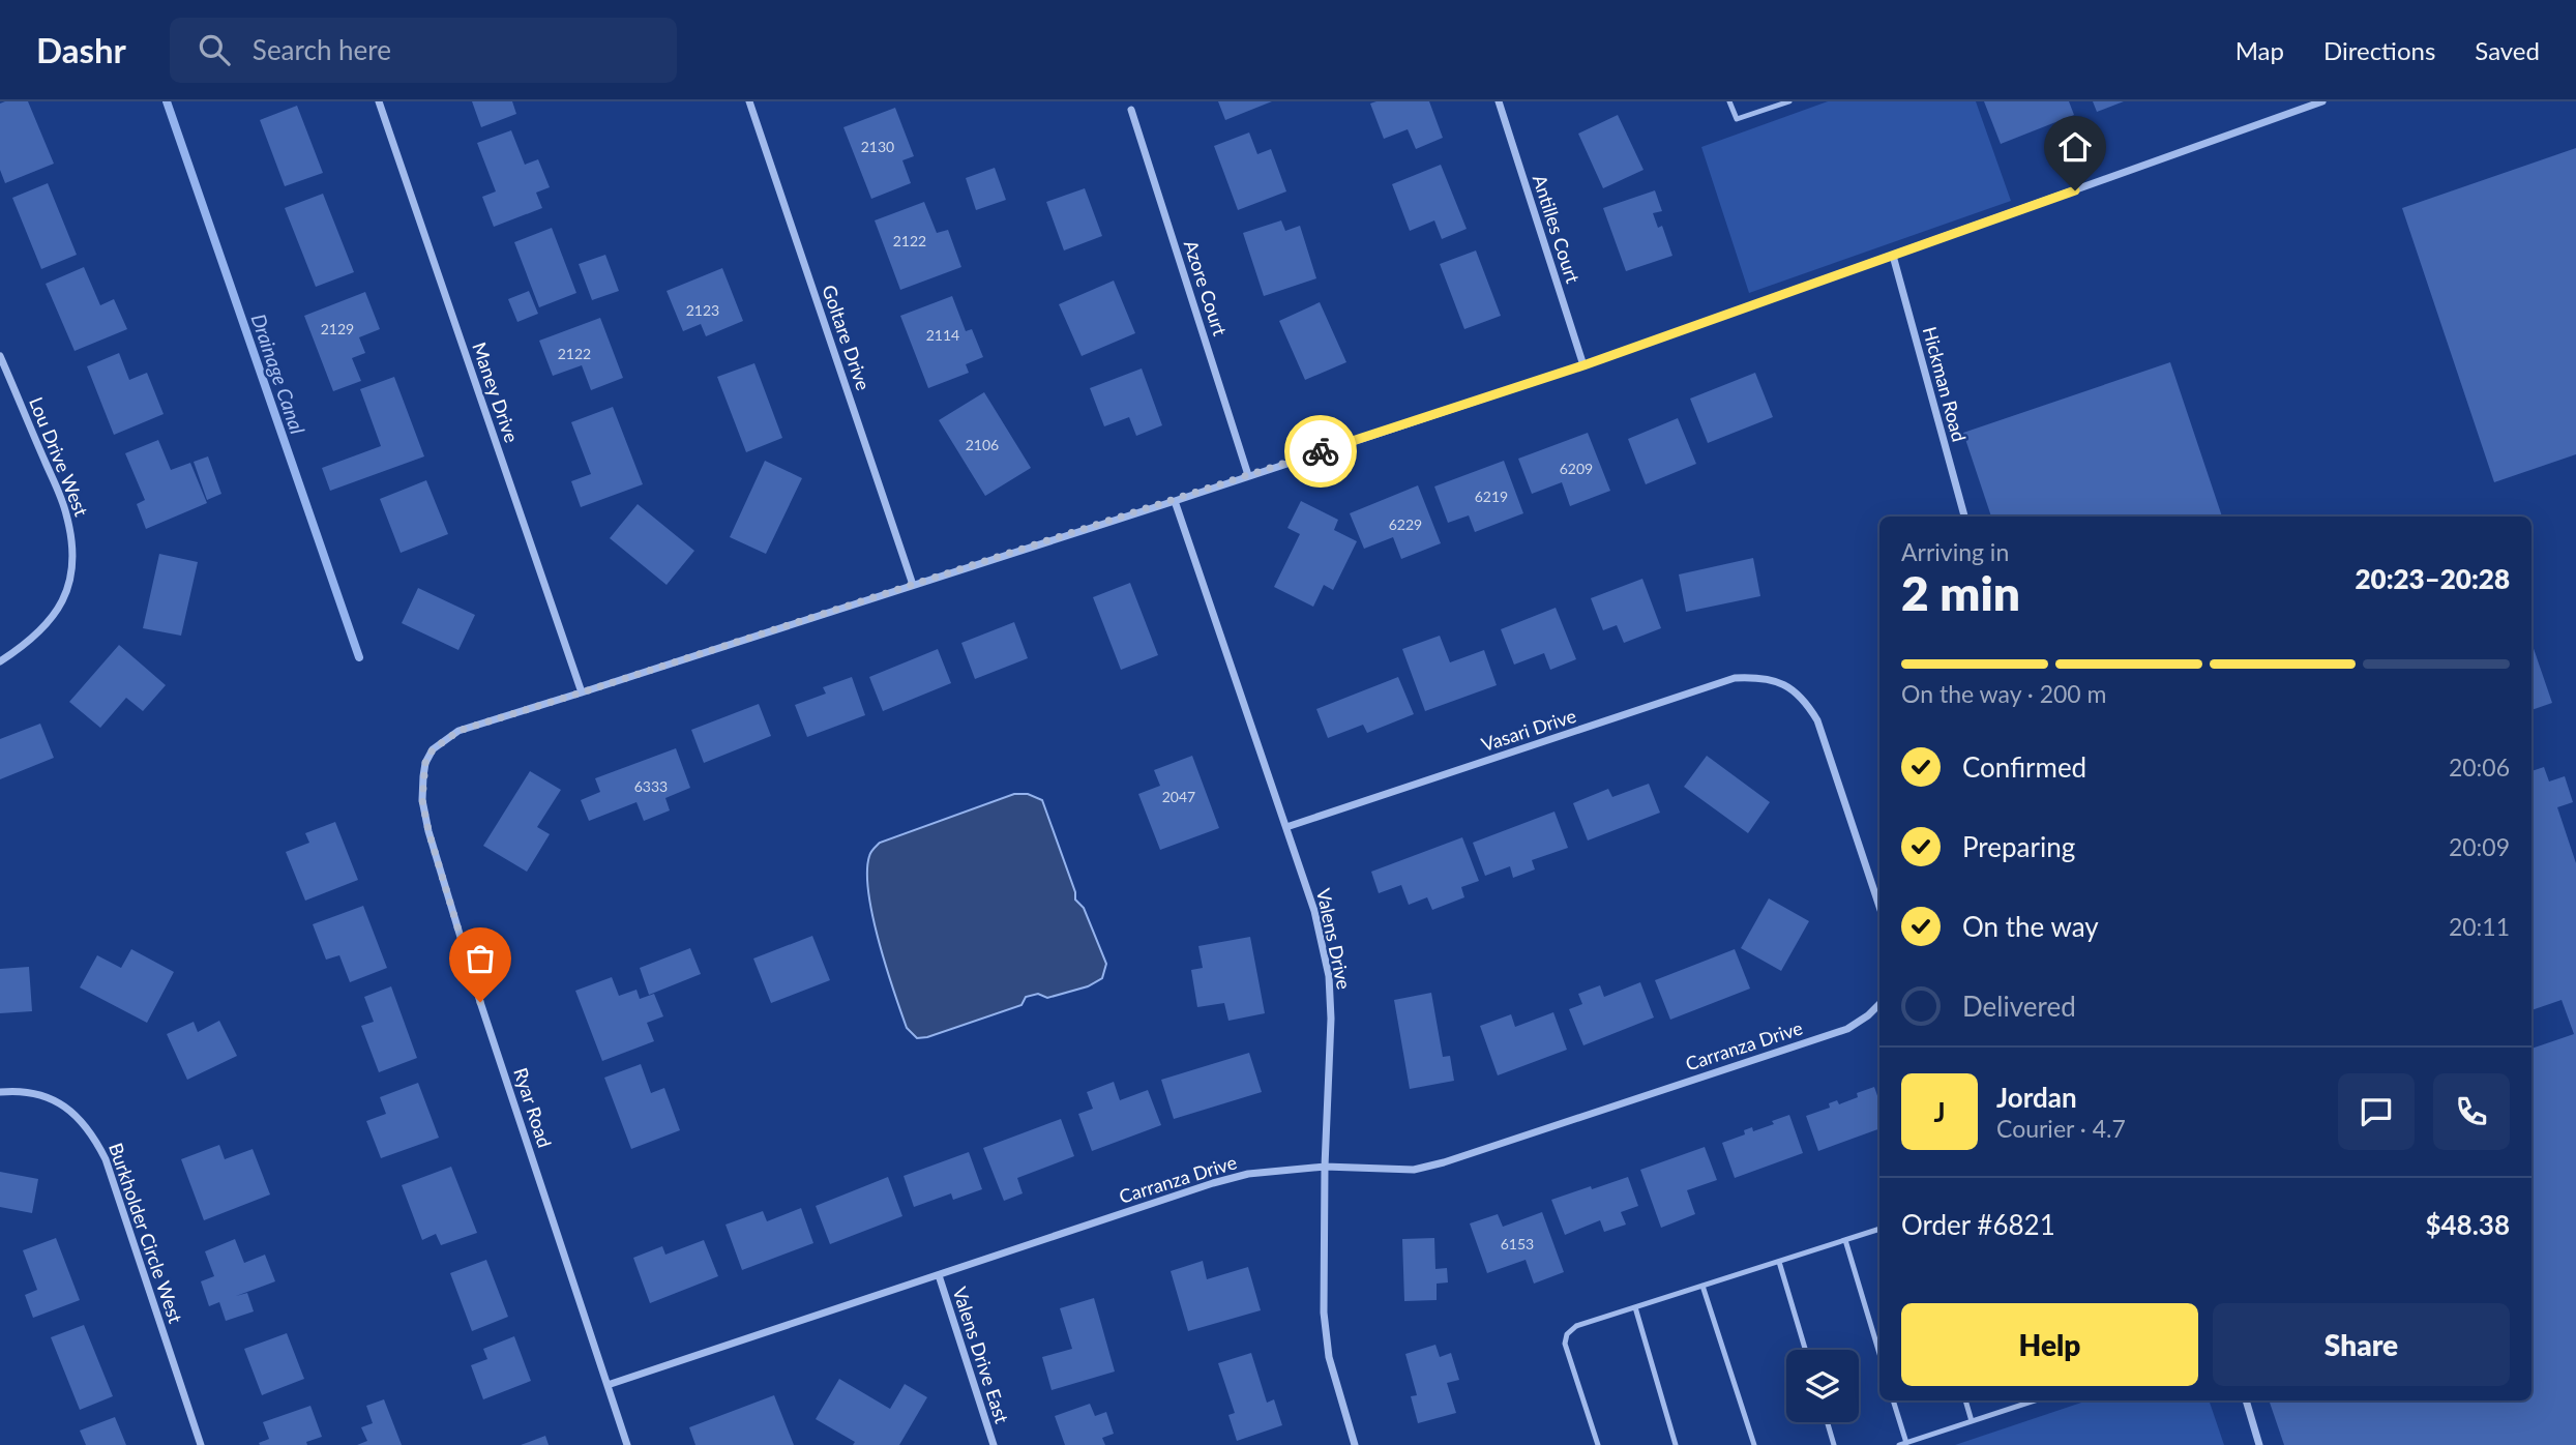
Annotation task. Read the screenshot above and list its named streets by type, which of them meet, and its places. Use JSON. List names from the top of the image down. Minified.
{"streets":{"street":["Antilles Court","Azore Court","Goltare Drive","Hickman Road","Maney Drive","Lou Drive West","Vasari Drive","Valens Drive","Carranza Drive","Ryar Road","Burkholder Circle West","Valens Drive East"]},"crossings":[["Maney Drive","Ryar Road"],["Vasari Drive","Valens Drive"],["Valens Drive","Carranza Drive"],["Carranza Drive","Ryar Road"],["Carranza Drive","Valens Drive East"]],"water":["Drainage Canal"],"house_numbers":["2130","2122","2123","2129","2114","2122","2106","6209","6219","6229","6333","2047","6153"],"page":{"header":"Dashr","search":"Search here","nav":["Map","Directions","Saved"],"heading":["2 min","Arriving in","20:23–20:28"],"panel":["Jordan","Courier · 4.7","Order #6821","$48.38"],"bar":"On the way · 200 m","list":[["Confirmed","20:06"],["Preparing","20:09"],["On the way","20:11"],"Delivered"],"round":"J","buttons":["Help","Share"]}}
